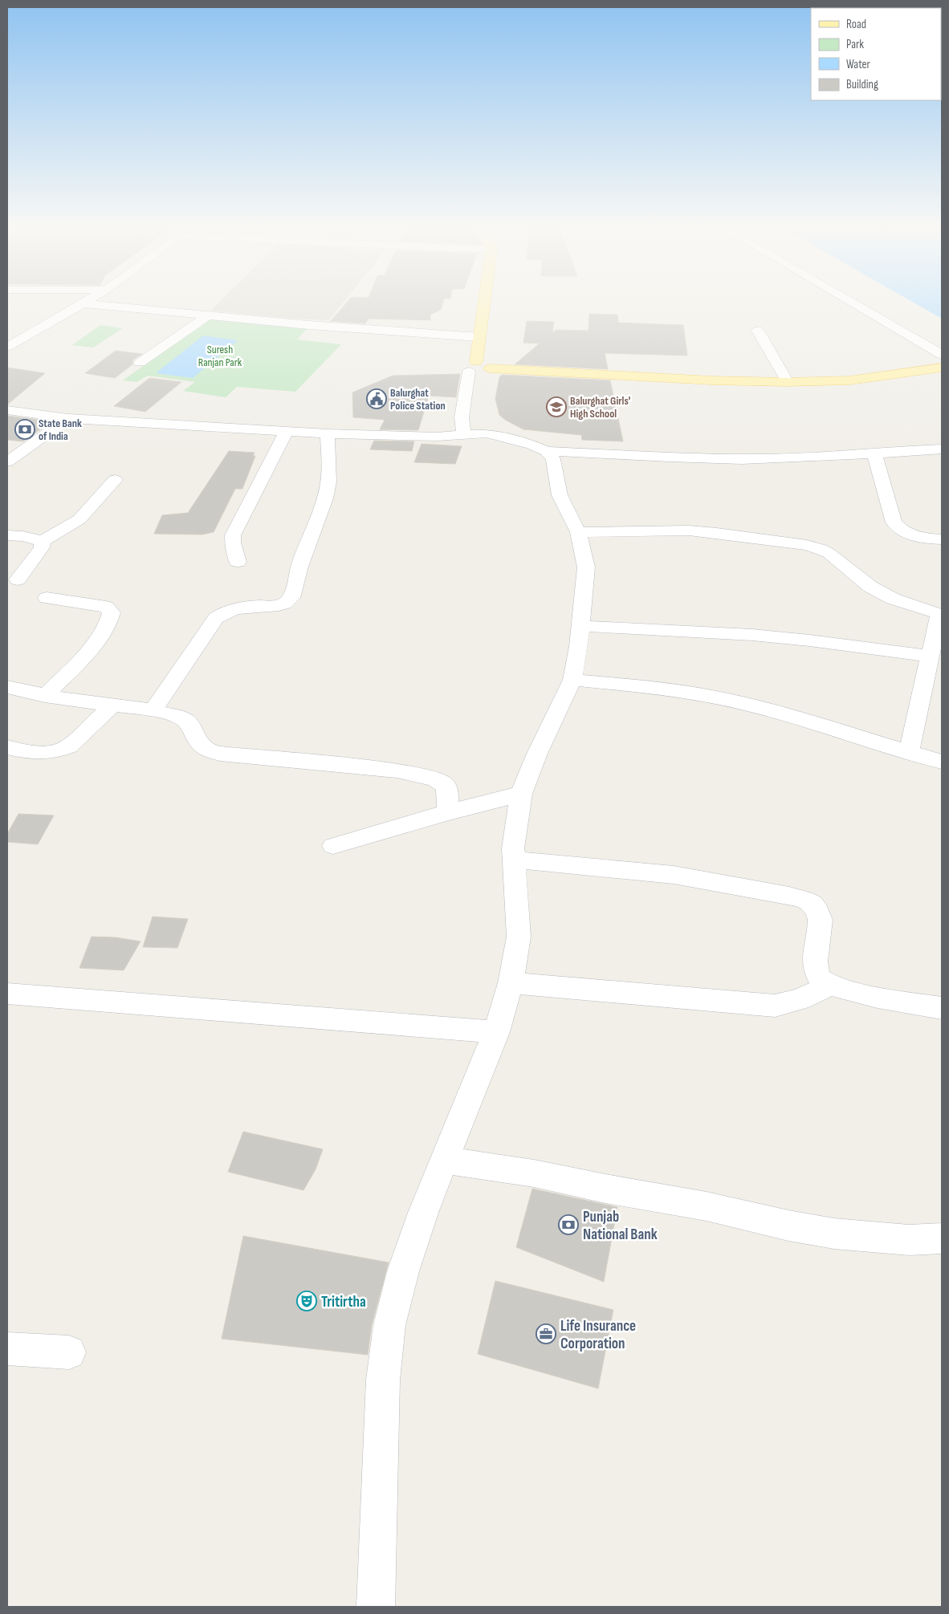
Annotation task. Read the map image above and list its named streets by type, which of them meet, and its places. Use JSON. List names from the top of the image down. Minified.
{"parks":["Suresh Ranjan Park"],"places":{"public building":["Balurghat Police Station"],"school or university":["Balurghat Girls' High School"],"bank":["State Bank of India","Punjab National Bank"],"theatre":["Tritirtha"],"office":["Life Insurance Corporation"]},"legend":["Road","Park","Water","Building"]}
